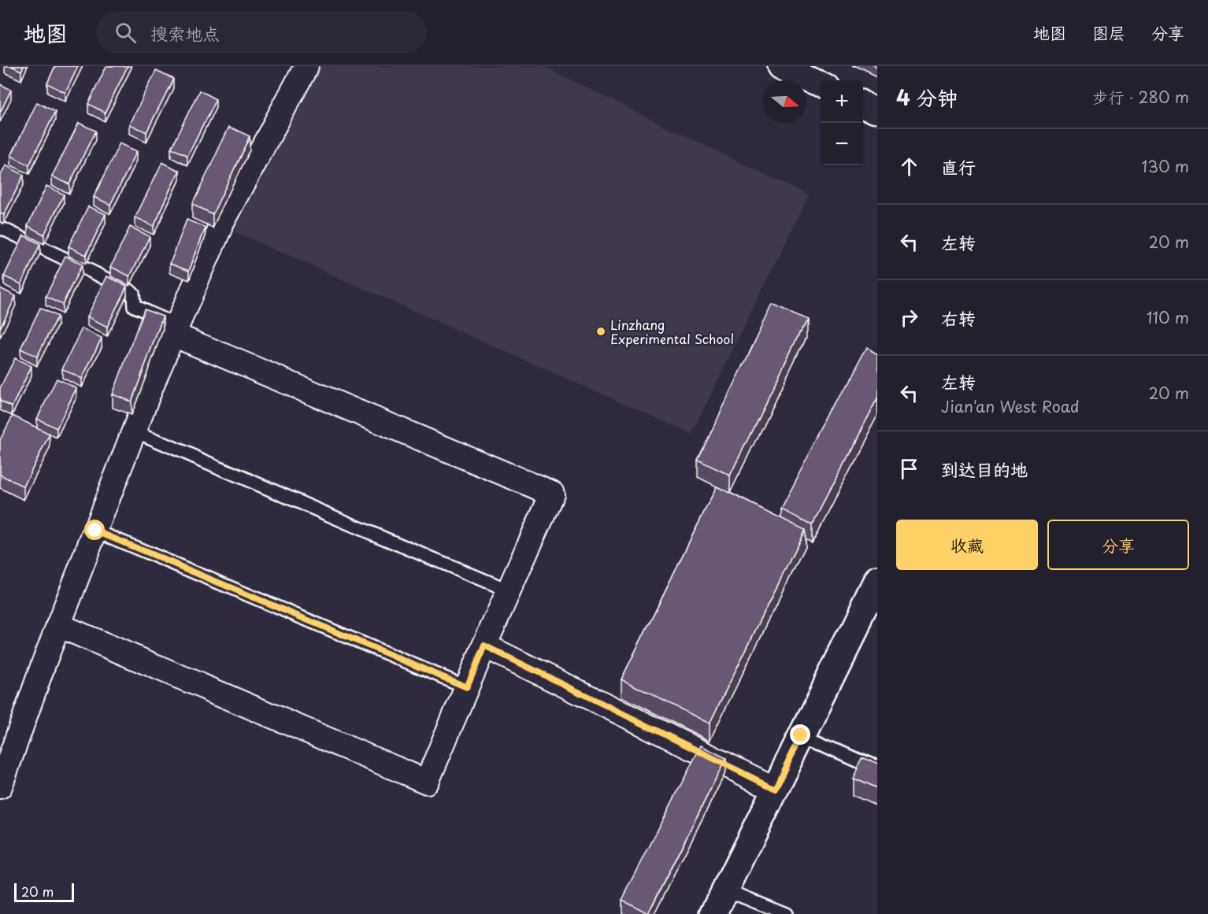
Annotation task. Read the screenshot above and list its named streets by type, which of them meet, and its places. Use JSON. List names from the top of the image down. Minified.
{"places":["Linzhang Experimental School"],"scale_bar":"20 m","north":"right","page":{"header":"地图","search":"搜索地点","nav":["地图","图层","分享"],"heading":["4 分钟","步行 · 280 m"],"map_buttons":["+","−"],"list":[["直行","130 m"],["左转","20 m"],["右转","110 m"],["左转","Jian'an West Road","20 m"],"到达目的地"],"buttons":["收藏","分享"],"scale":"20 m"}}
